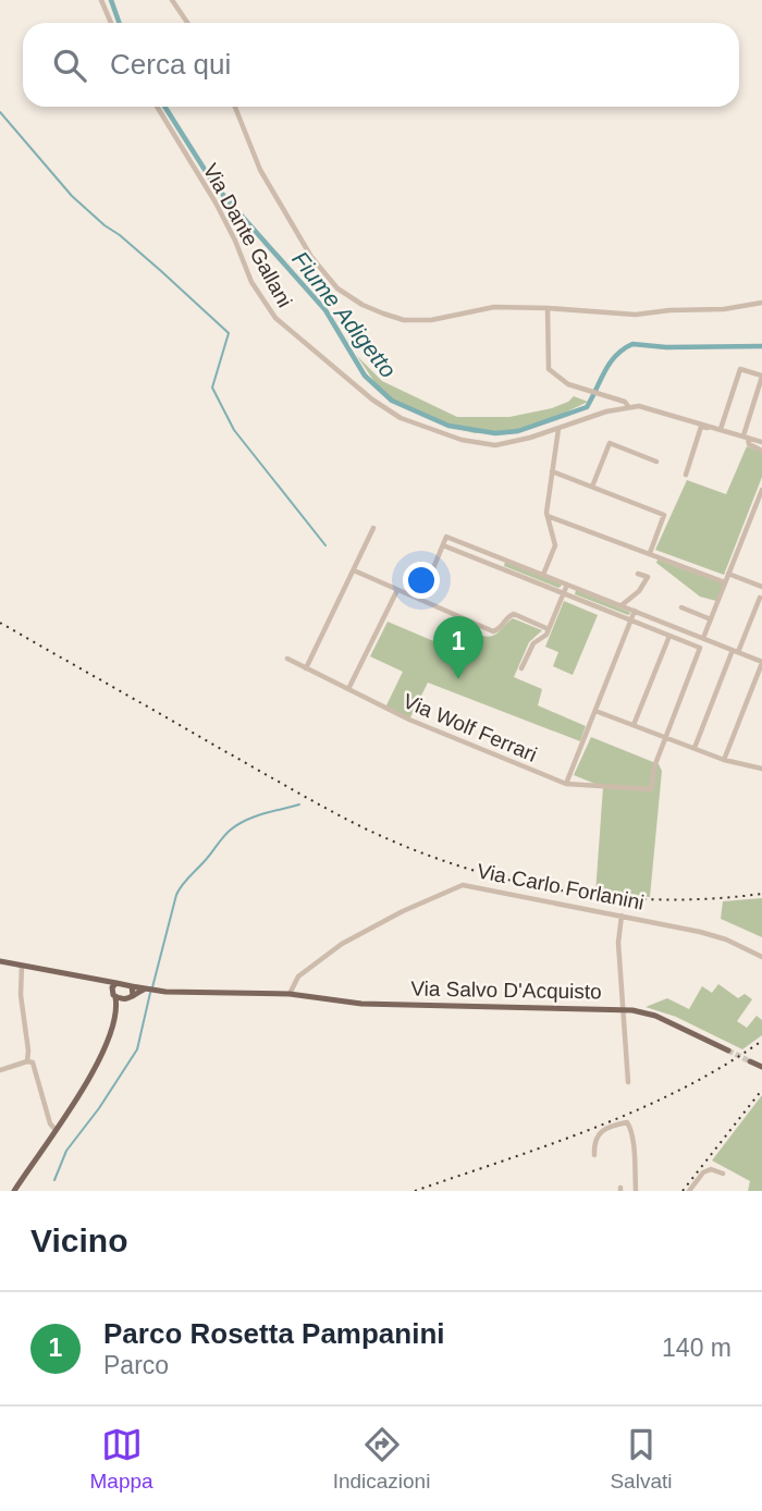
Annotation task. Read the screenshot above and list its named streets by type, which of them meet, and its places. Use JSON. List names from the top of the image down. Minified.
{"streets":{"main road":["Via Salvo D'Acquisto"],"street":["Via Dante Gallani","Via Wolf Ferrari","Via Carlo Forlanini"]},"crossings":[["Via Carlo Forlanini","Via Salvo D'Acquisto"]],"water":["Fiume Adigetto"],"page":{"search":"Cerca qui","pins":"1","heading":"Vicino","list":[{"mark":"1","name":"Parco Rosetta Pampanini","note":"Parco","value":"140 m"}],"nav":["Mappa","Indicazioni","Salvati"]}}
